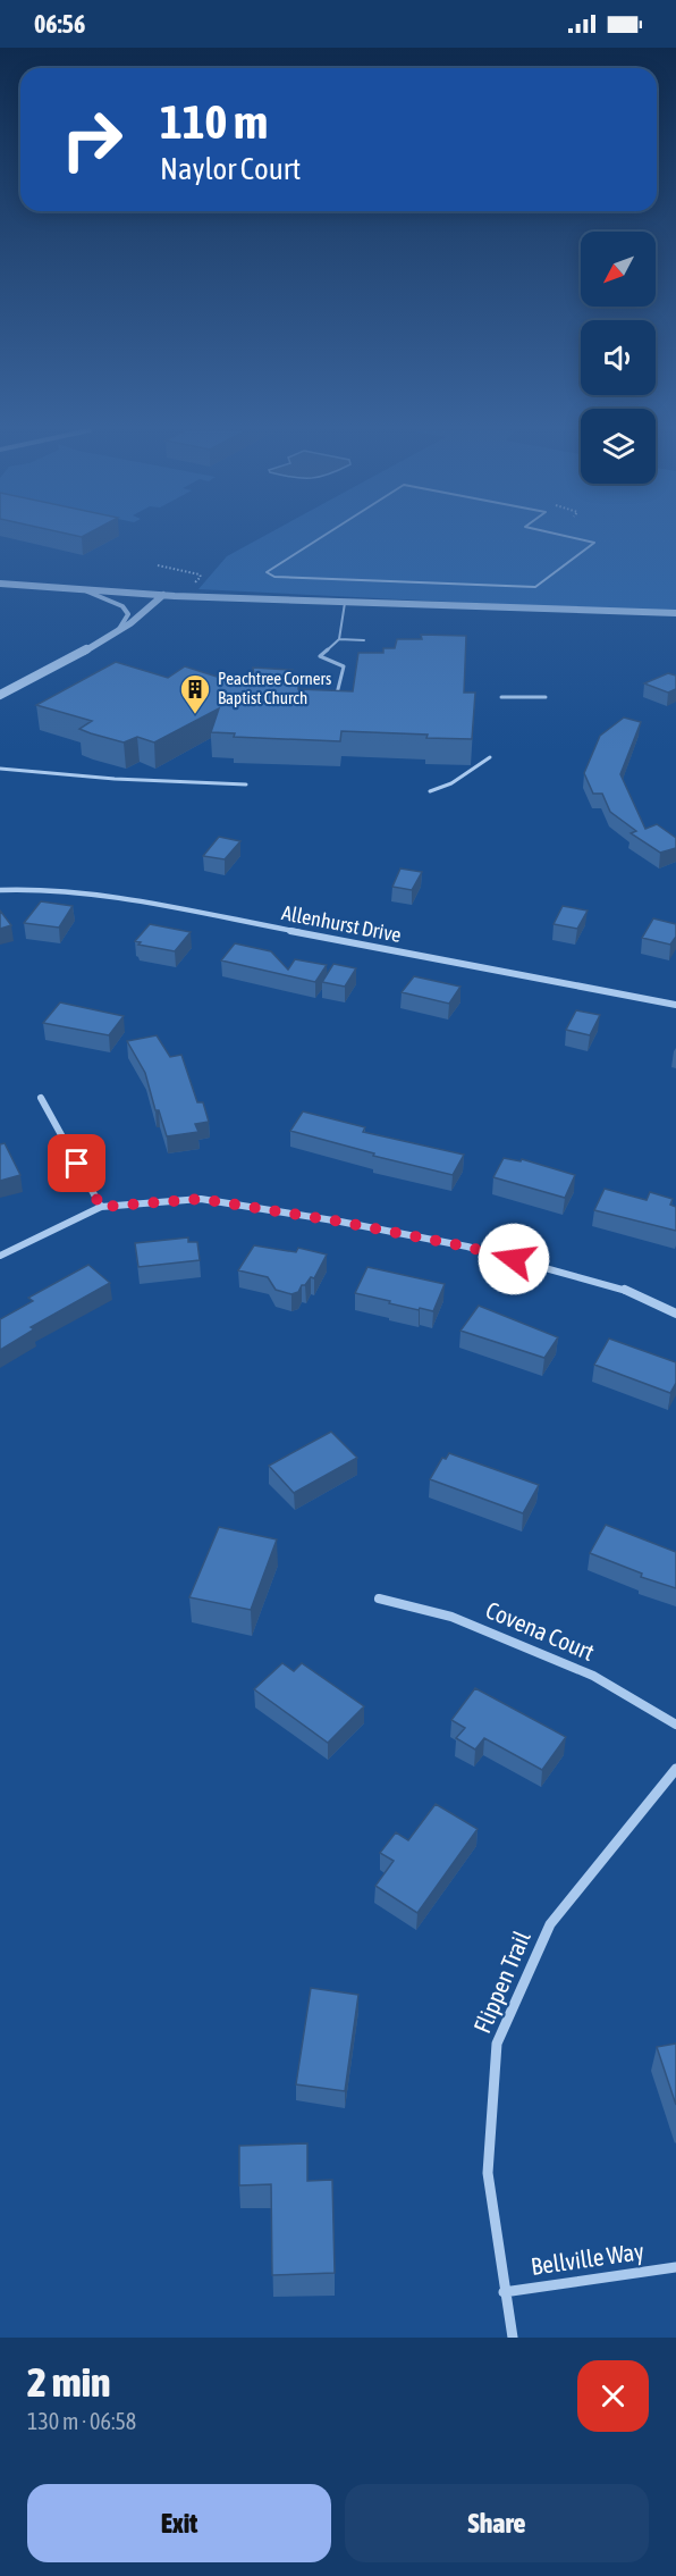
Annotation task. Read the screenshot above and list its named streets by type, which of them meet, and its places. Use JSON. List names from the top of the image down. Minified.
{"streets":{"street":["Allenhurst Drive","Covena Court","Flippen Trail","Bellville Way"]},"crossings":[["Flippen Trail","Bellville Way"]],"places":{"building":["Peachtree Corners Baptist Church"]},"north":"bottom left","page":{"status":"06:56","turn":["110 m","Naylor Court"],"heading":["2 min","130 m · 06:58"],"buttons":["Exit","Share"]}}
